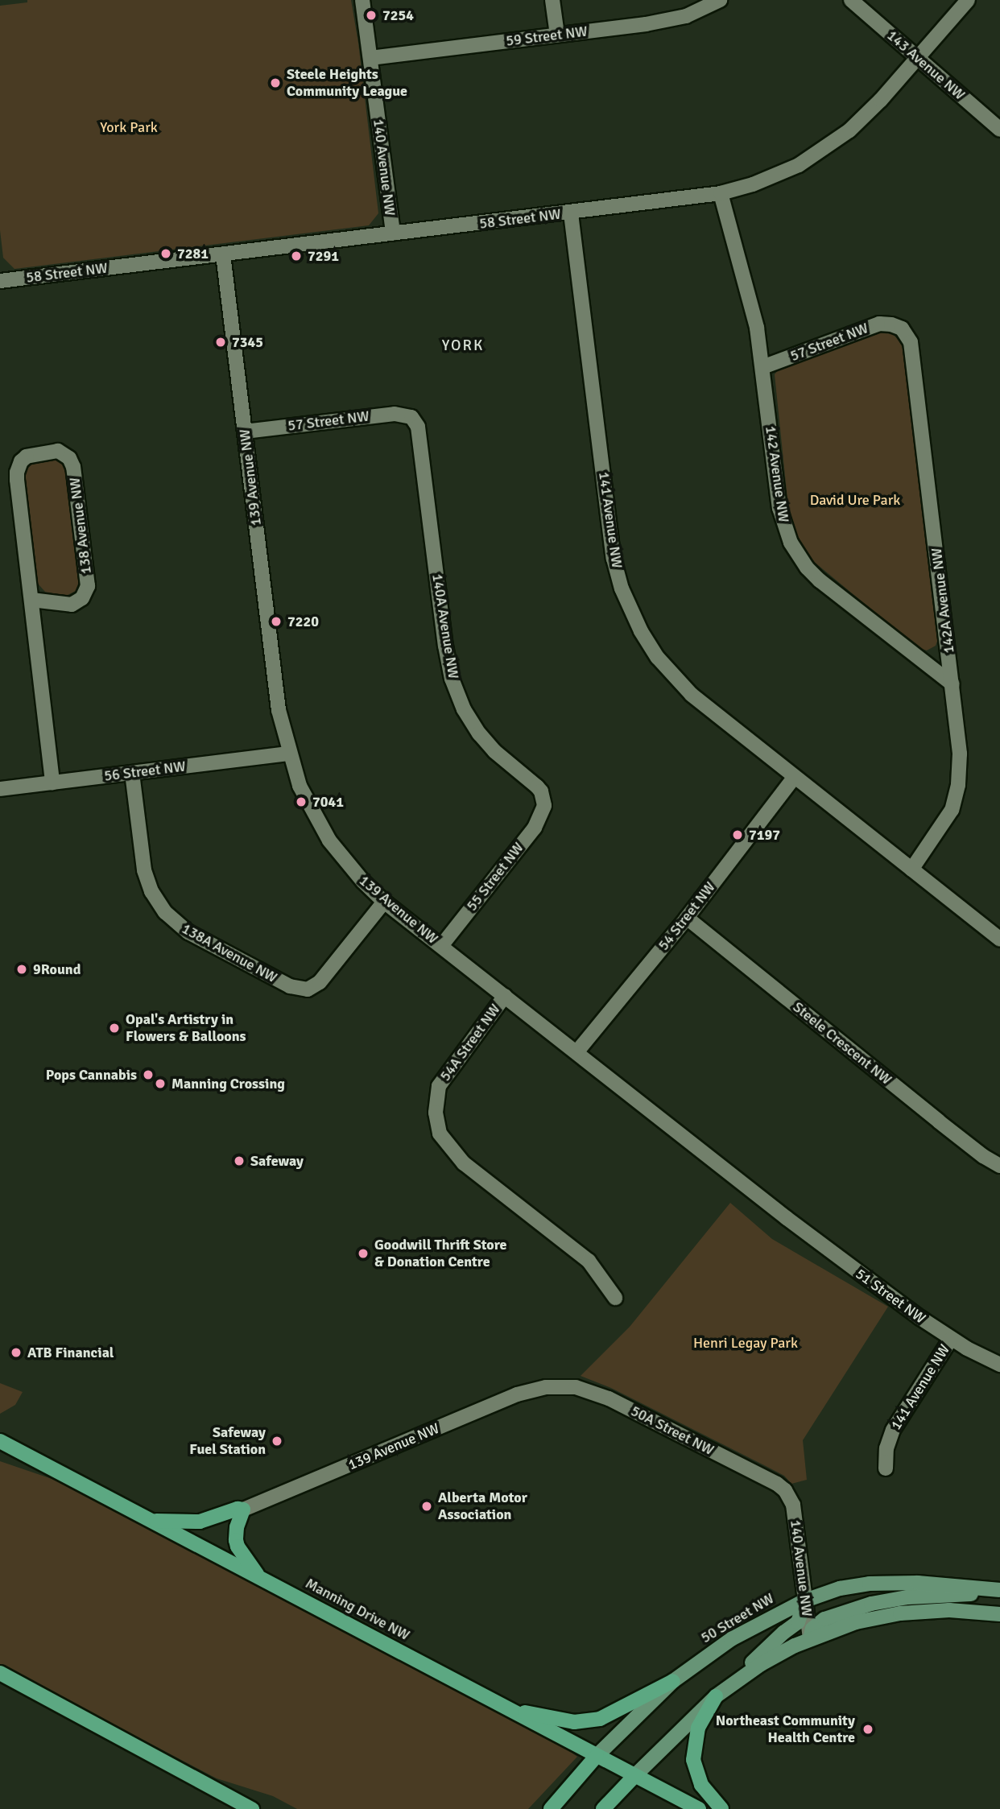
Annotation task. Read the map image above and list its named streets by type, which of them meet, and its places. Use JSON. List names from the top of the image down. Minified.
{"streets":{"main road":["Manning Drive NW","50 Street NW"],"street":["59 Street NW","143 Avenue NW","140 Avenue NW","58 Street NW","57 Street NW","142 Avenue NW","139 Avenue NW","141 Avenue NW","138 Avenue NW","142A Avenue NW","140A Avenue NW","56 Street NW","55 Street NW","54 Street NW","138A Avenue NW","54A Street NW","Steele Crescent NW","51 Street NW","50A Street NW"]},"crossings":[["59 Street NW","140 Avenue NW"],["143 Avenue NW","58 Street NW"],["140 Avenue NW","58 Street NW"],["140 Avenue NW","50A Street NW"],["140 Avenue NW","50 Street NW"],["58 Street NW","142 Avenue NW"],["58 Street NW","139 Avenue NW"],["58 Street NW","141 Avenue NW"],["57 Street NW","142 Avenue NW"],["57 Street NW","139 Avenue NW"],["57 Street NW","142A Avenue NW"],["57 Street NW","140A Avenue NW"],["142 Avenue NW","142A Avenue NW"],["139 Avenue NW","56 Street NW"],["139 Avenue NW","55 Street NW"],["139 Avenue NW","54 Street NW"],["139 Avenue NW","138A Avenue NW"],["139 Avenue NW","54A Street NW"],["139 Avenue NW","51 Street NW"],["139 Avenue NW","50A Street NW"],["141 Avenue NW","142A Avenue NW"],["141 Avenue NW","54 Street NW"],["141 Avenue NW","51 Street NW"],["138 Avenue NW","56 Street NW"],["140A Avenue NW","55 Street NW"],["56 Street NW","138A Avenue NW"],["54 Street NW","Steele Crescent NW"],["Manning Drive NW","50 Street NW"]],"districts":["YORK"],"parks":["York Park","David Ure Park","Henri Legay Park"],"places":["7254","Steele Heights Community League","7281","7291","7345","7220","7041","7197","9Round","Opal's Artistry in Flowers & Balloons","Pops Cannabis","Manning Crossing","Safeway","Goodwill Thrift Store & Donation Centre","ATB Financial","Safeway Fuel Station","Alberta Motor Association","Northeast Community Health Centre"]}
